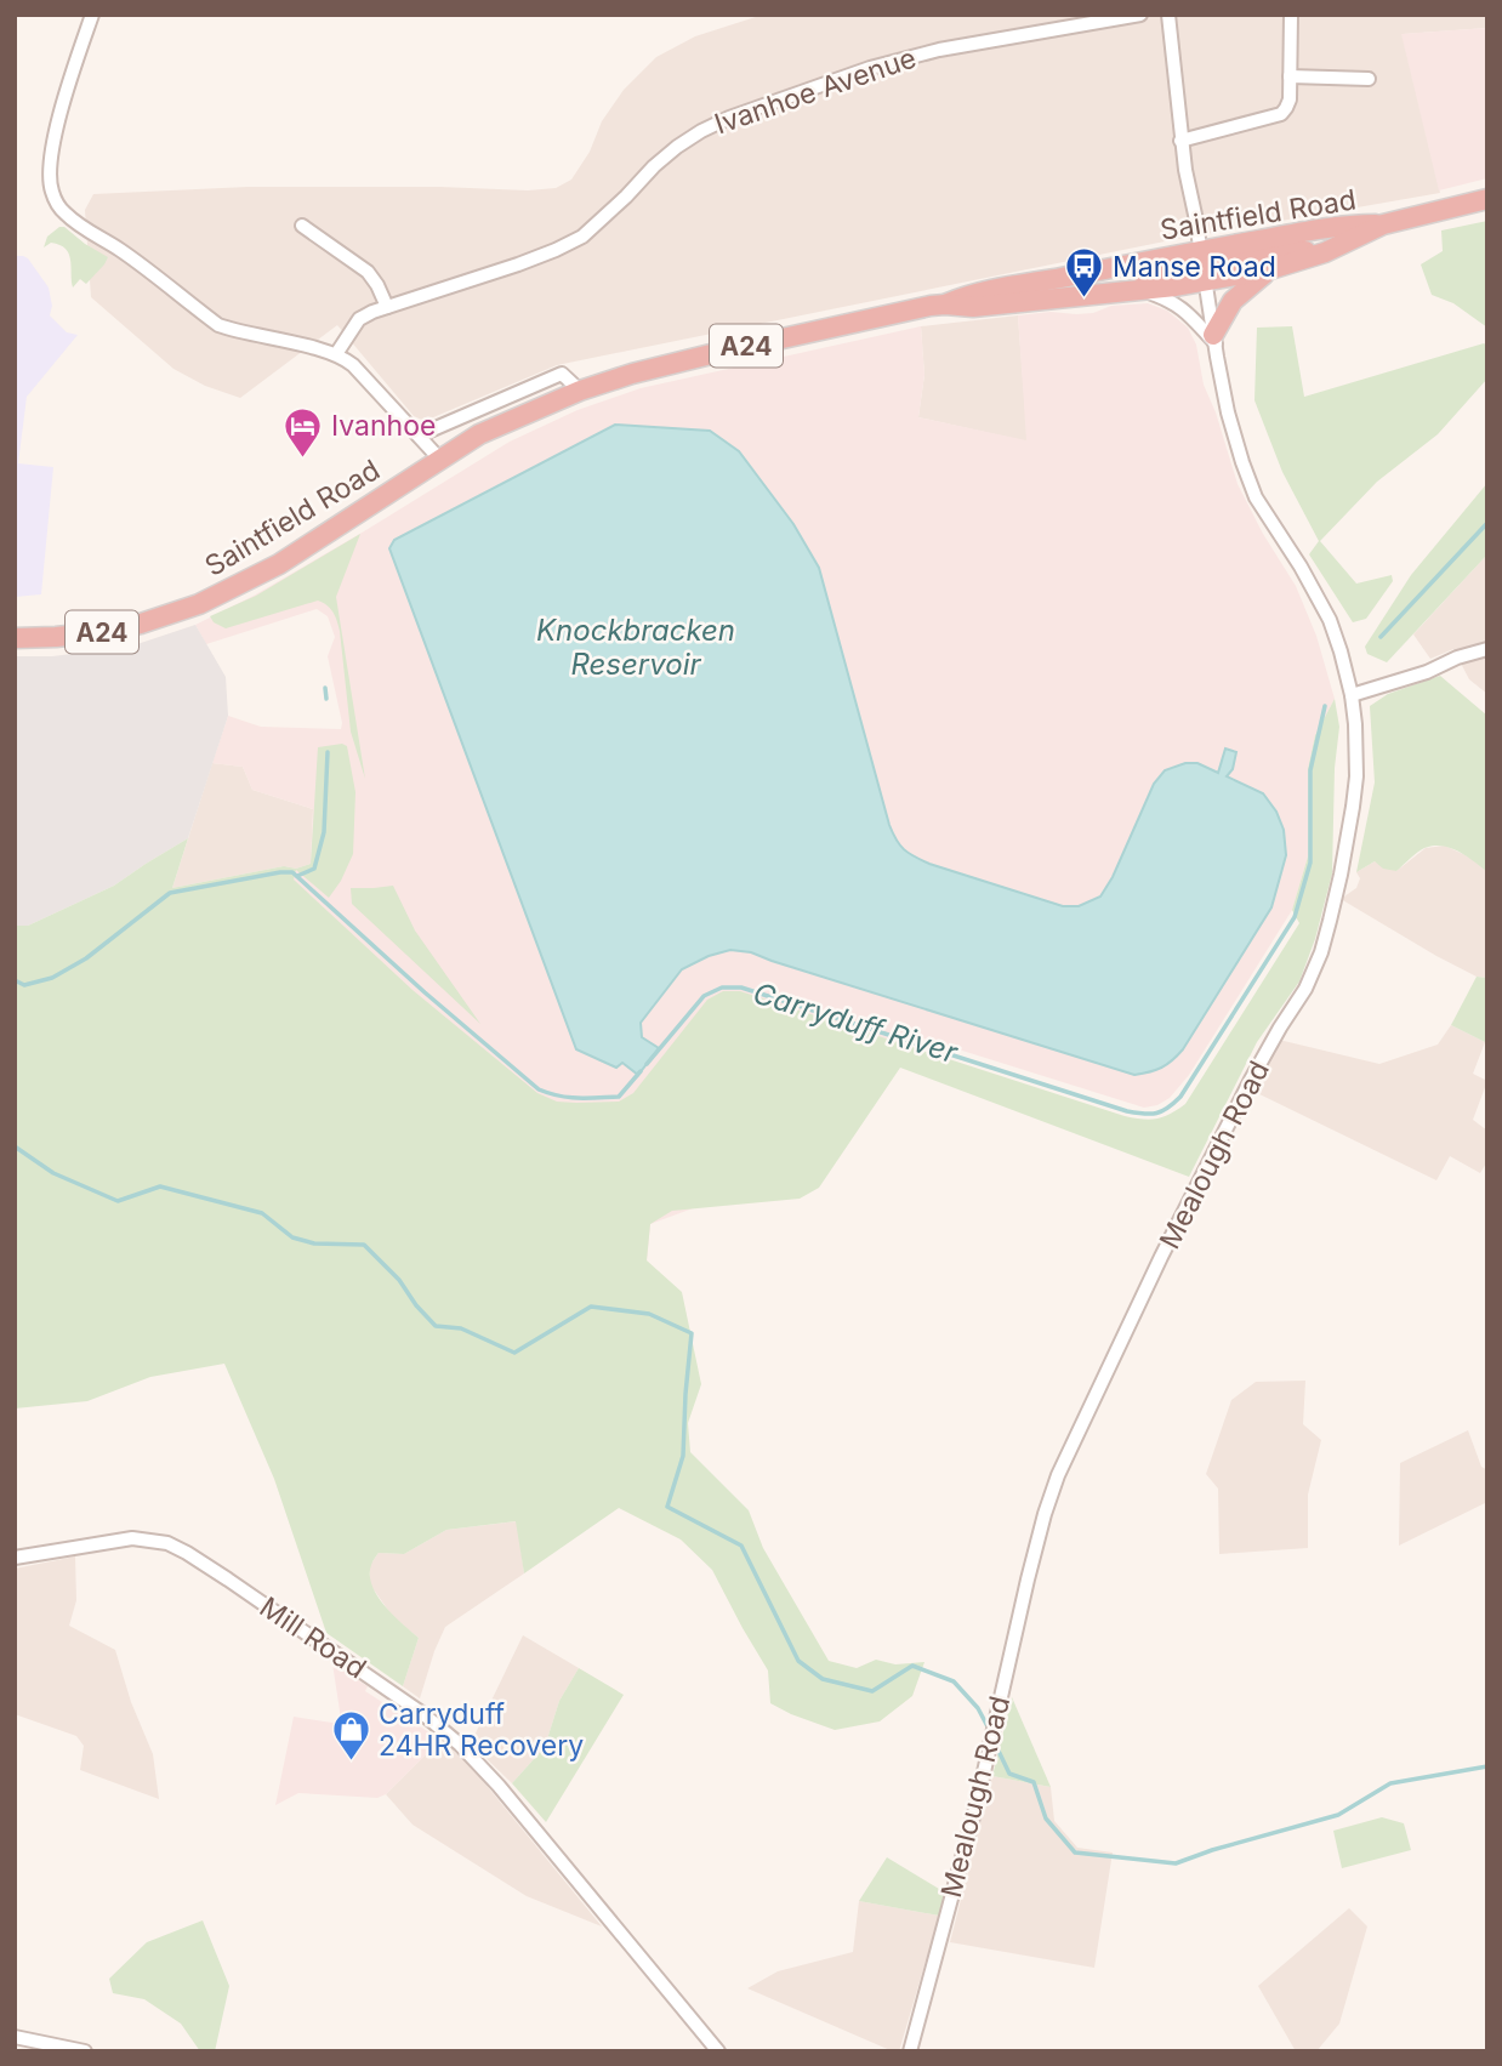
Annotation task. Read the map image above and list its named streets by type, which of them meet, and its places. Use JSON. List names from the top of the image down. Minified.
{"streets":{"highway":["Saintfield Road","A24"],"street":["Ivanhoe Avenue","Mealough Road","Mill Road"]},"crossings":[["Saintfield Road","Mealough Road"]],"water":["Knockbracken Reservoir","Carryduff River"],"places":{"bus stop":["Manse Road"],"hotel":["Ivanhoe"],"shop":["Carryduff 24HR Recovery"]}}
